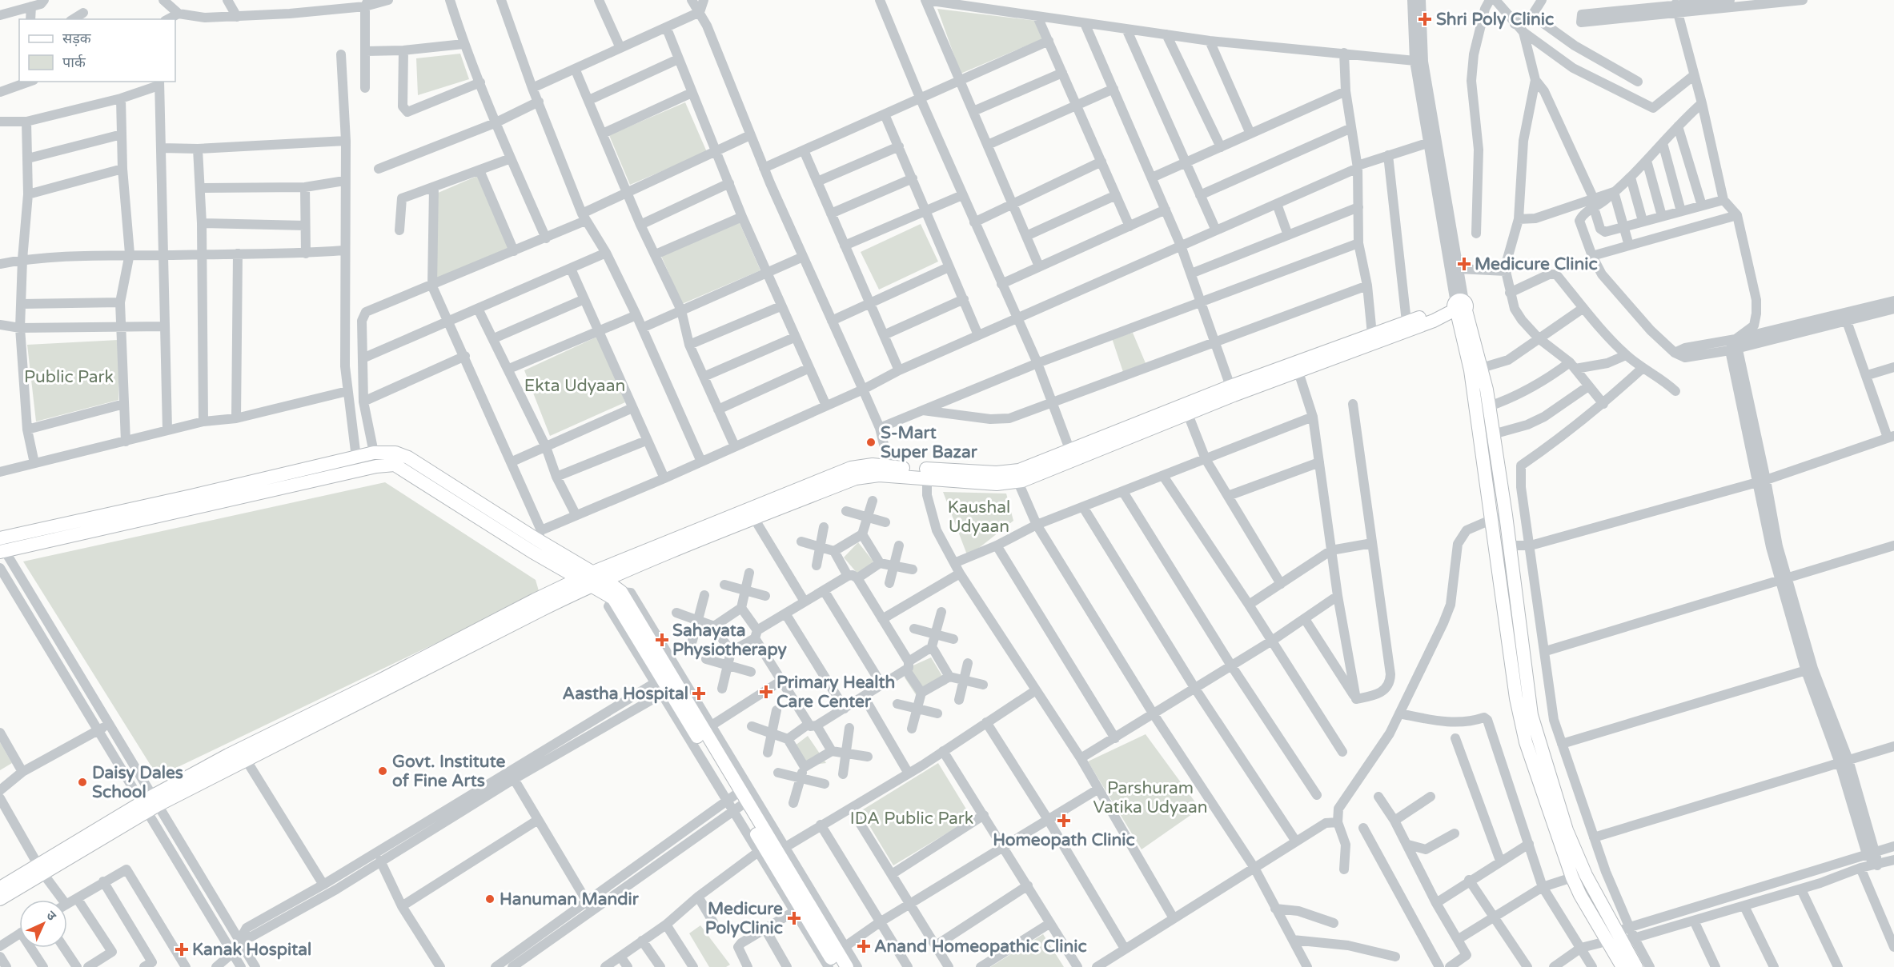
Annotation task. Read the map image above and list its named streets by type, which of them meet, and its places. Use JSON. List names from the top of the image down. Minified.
{"parks":["Public Park","Ekta Udyaan","Kaushal Udyaan","Parshuram Vatika Udyaan","IDA Public Park"],"places":{"health":["Shri Poly Clinic","Medicure Clinic","Sahayata Physiotherapy","Primary Health Care Center","Aastha Hospital","Homeopath Clinic","Medicure PolyClinic","Anand Homeopathic Clinic","Kanak Hospital"],"other":["S-Mart Super Bazar","Govt. Institute of Fine Arts","Daisy Dales School","Hanuman Mandir"]},"legend":["सड़क","पार्क"],"north":"top right"}
